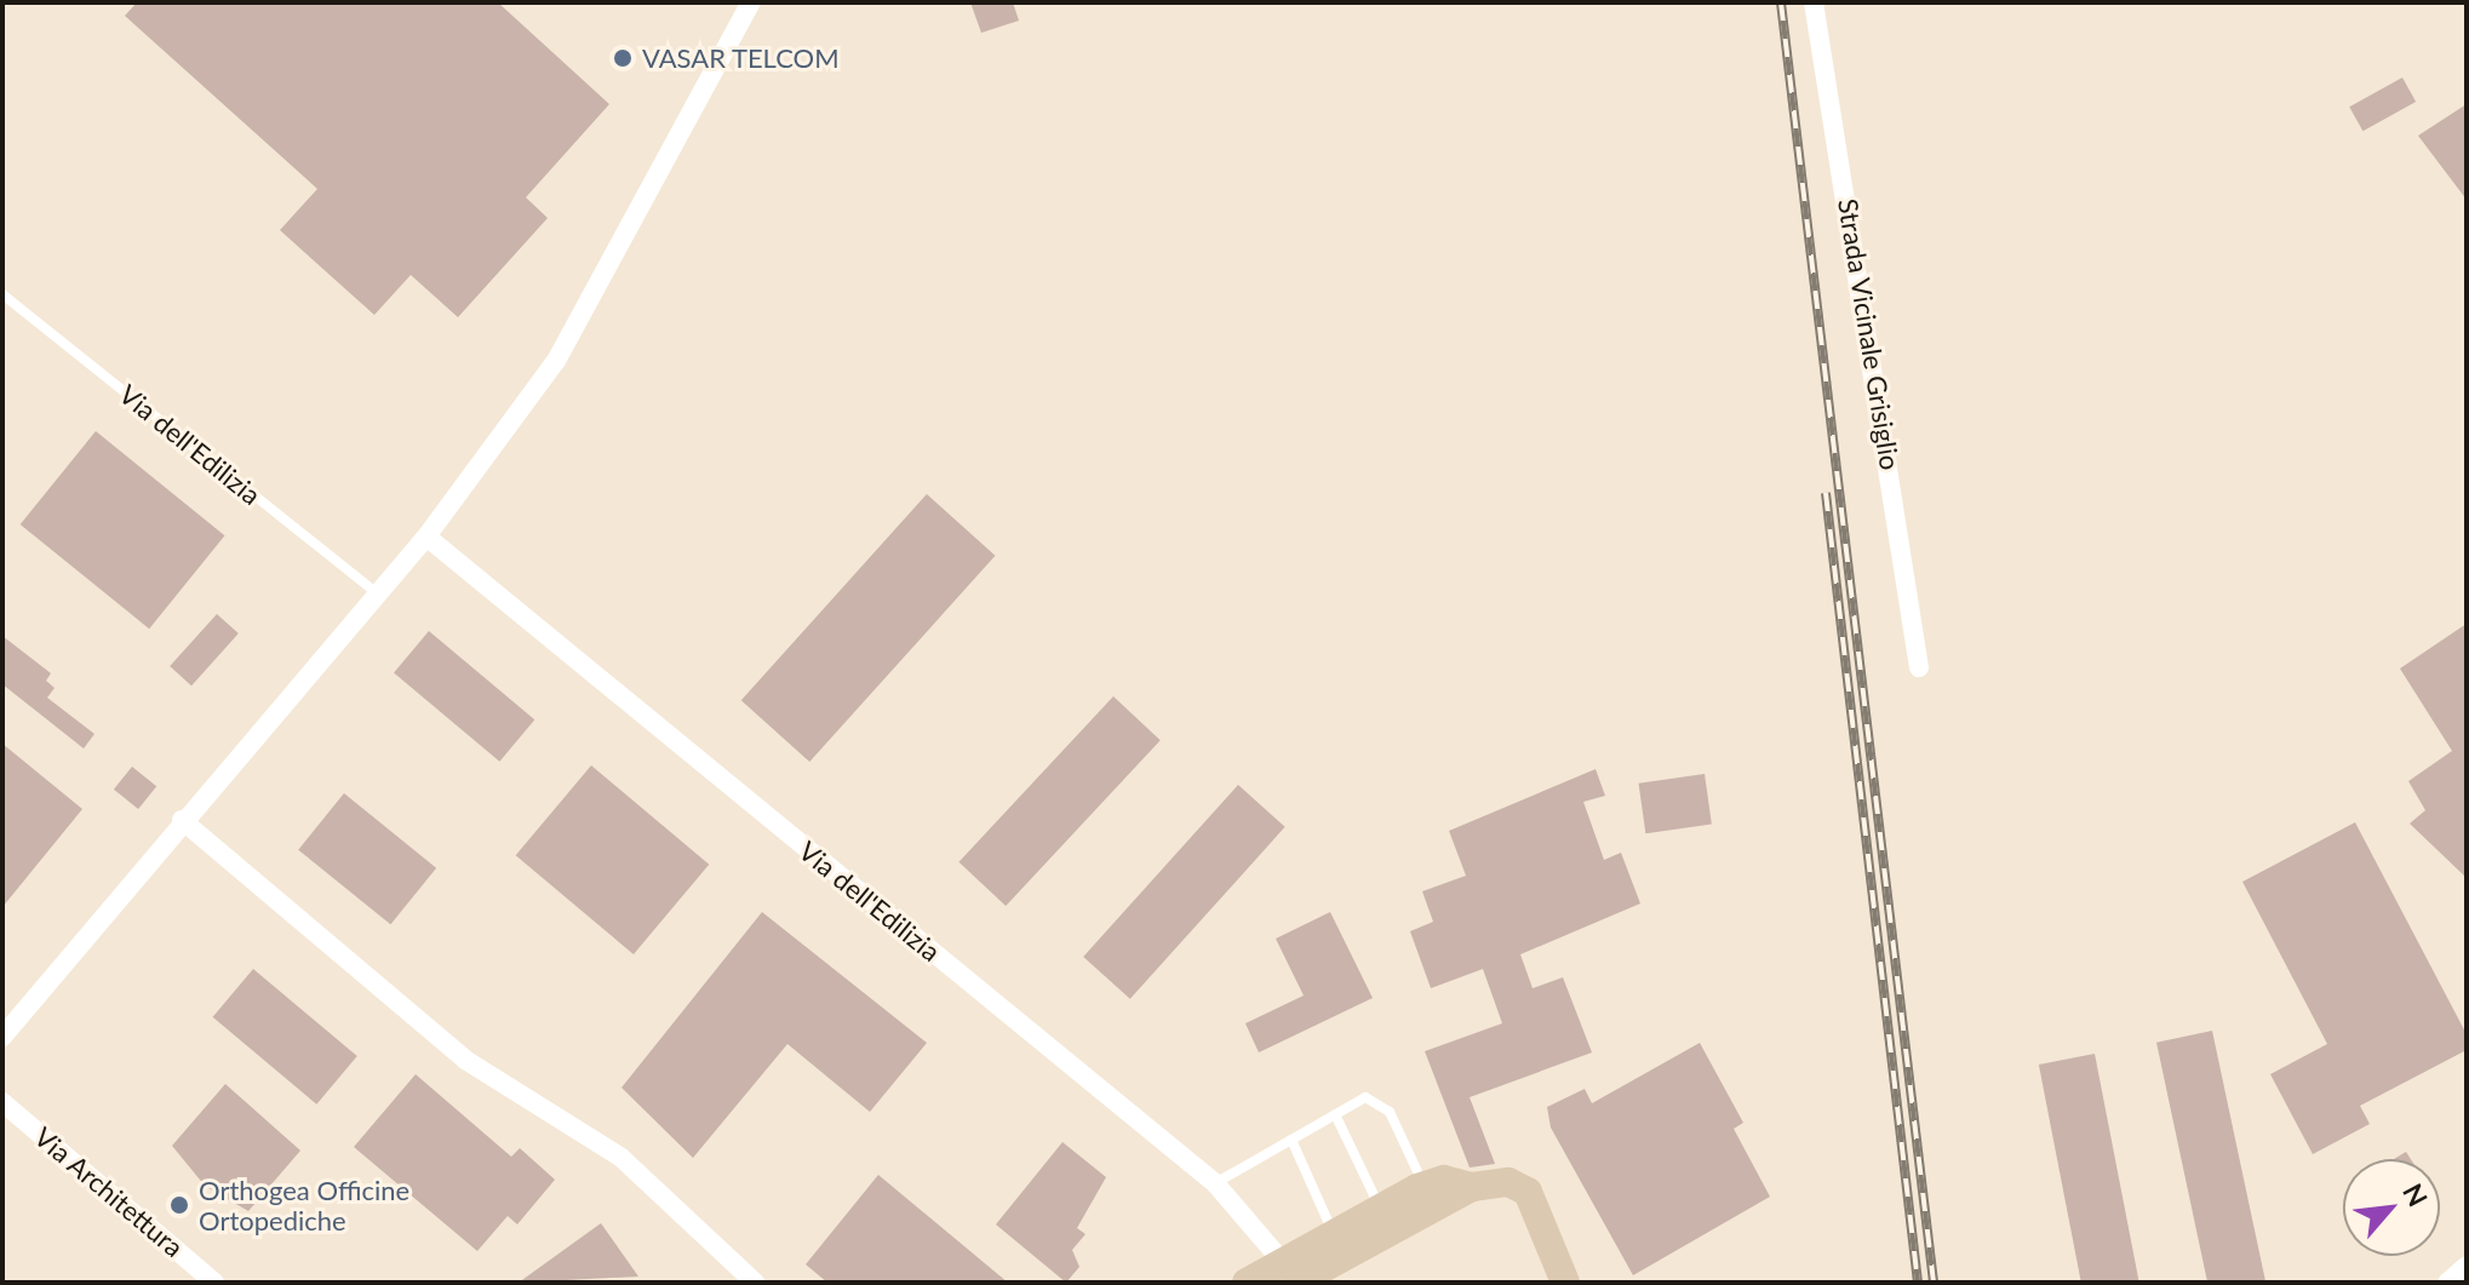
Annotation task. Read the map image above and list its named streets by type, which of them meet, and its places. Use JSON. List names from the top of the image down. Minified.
{"streets":{"street":["Strada Vicinale Grisiglio","Via dell'Edilizia","Via Architettura"]},"places":["VASAR TELCOM","Orthogea Officine Ortopediche"],"north":"top right"}
